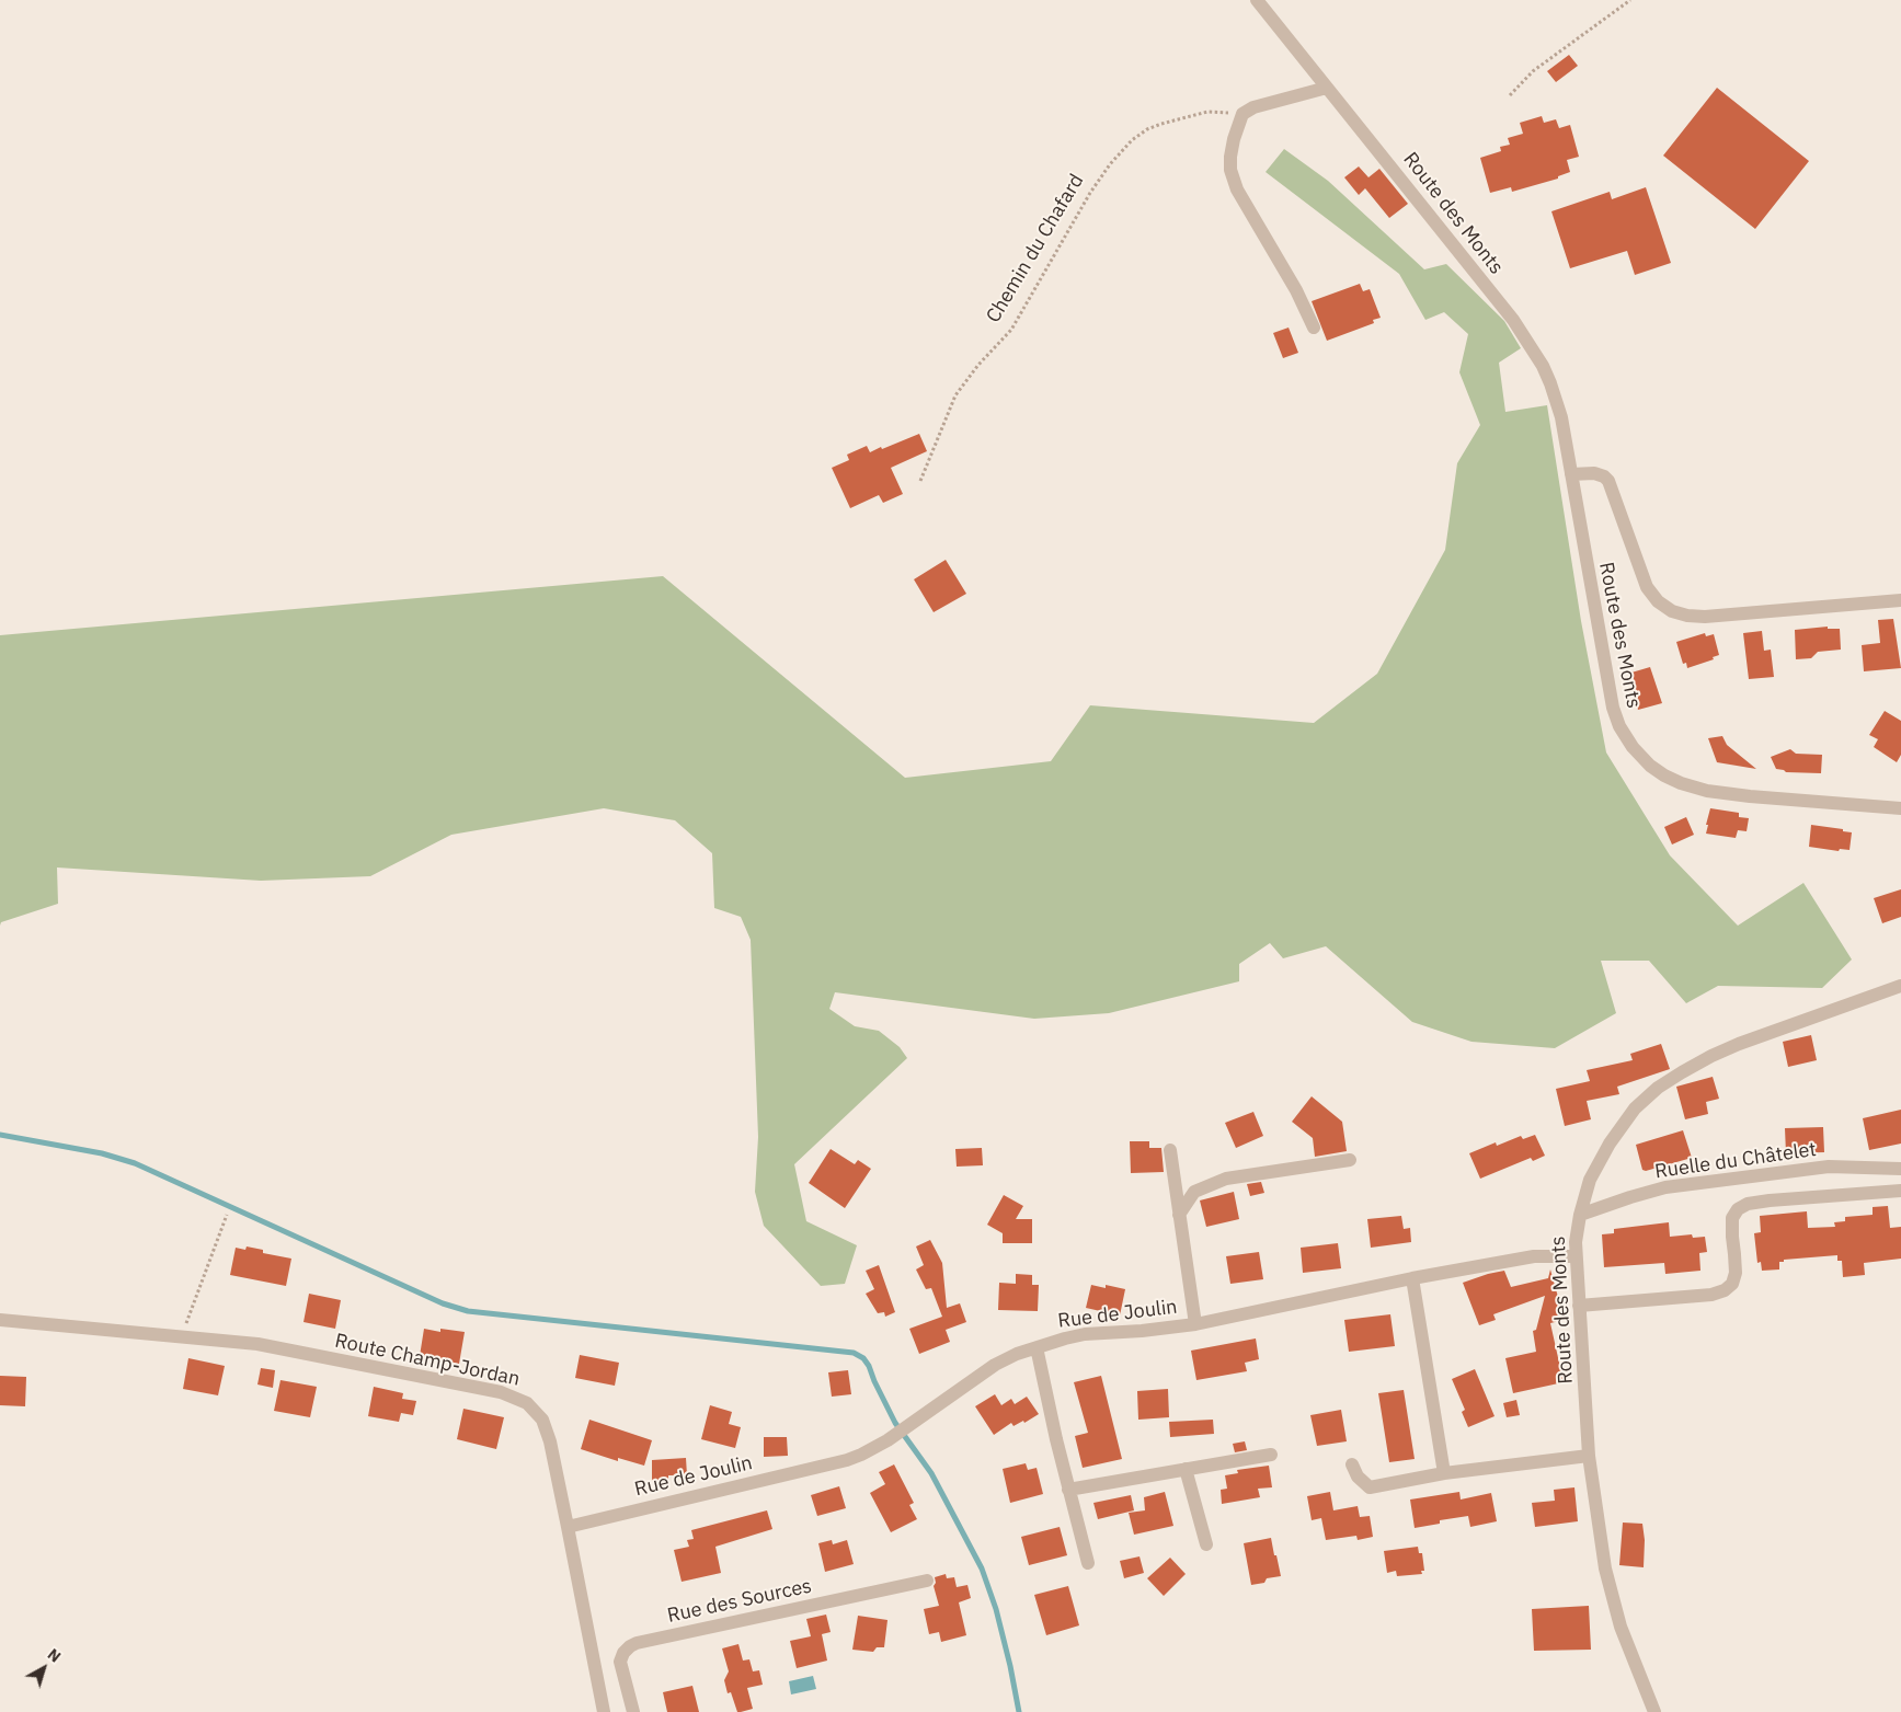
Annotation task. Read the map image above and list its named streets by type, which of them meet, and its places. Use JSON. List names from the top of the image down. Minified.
{"streets":{"street":["Route des Monts","Ruelle du Châtelet","Rue de Joulin","Route Champ-Jordan","Rue des Sources"],"path":["Chemin du Chafard"]},"crossings":[["Route des Monts","Ruelle du Châtelet"],["Route des Monts","Rue de Joulin"],["Rue de Joulin","Route Champ-Jordan"]],"north":"top right"}
